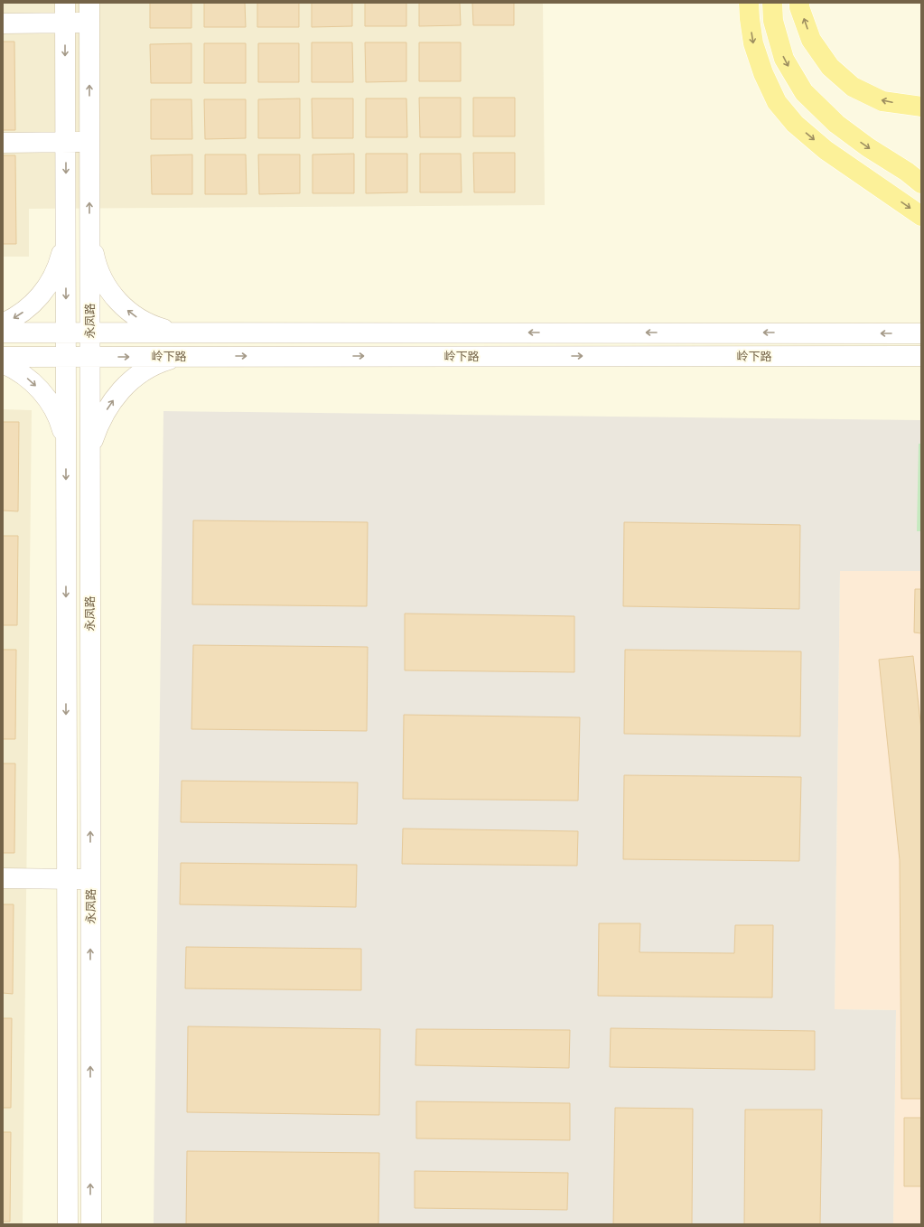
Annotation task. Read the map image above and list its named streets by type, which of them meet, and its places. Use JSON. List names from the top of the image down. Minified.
{"streets":{"street":["永凤路","岭下路"]},"crossings":[["永凤路","岭下路"]]}
